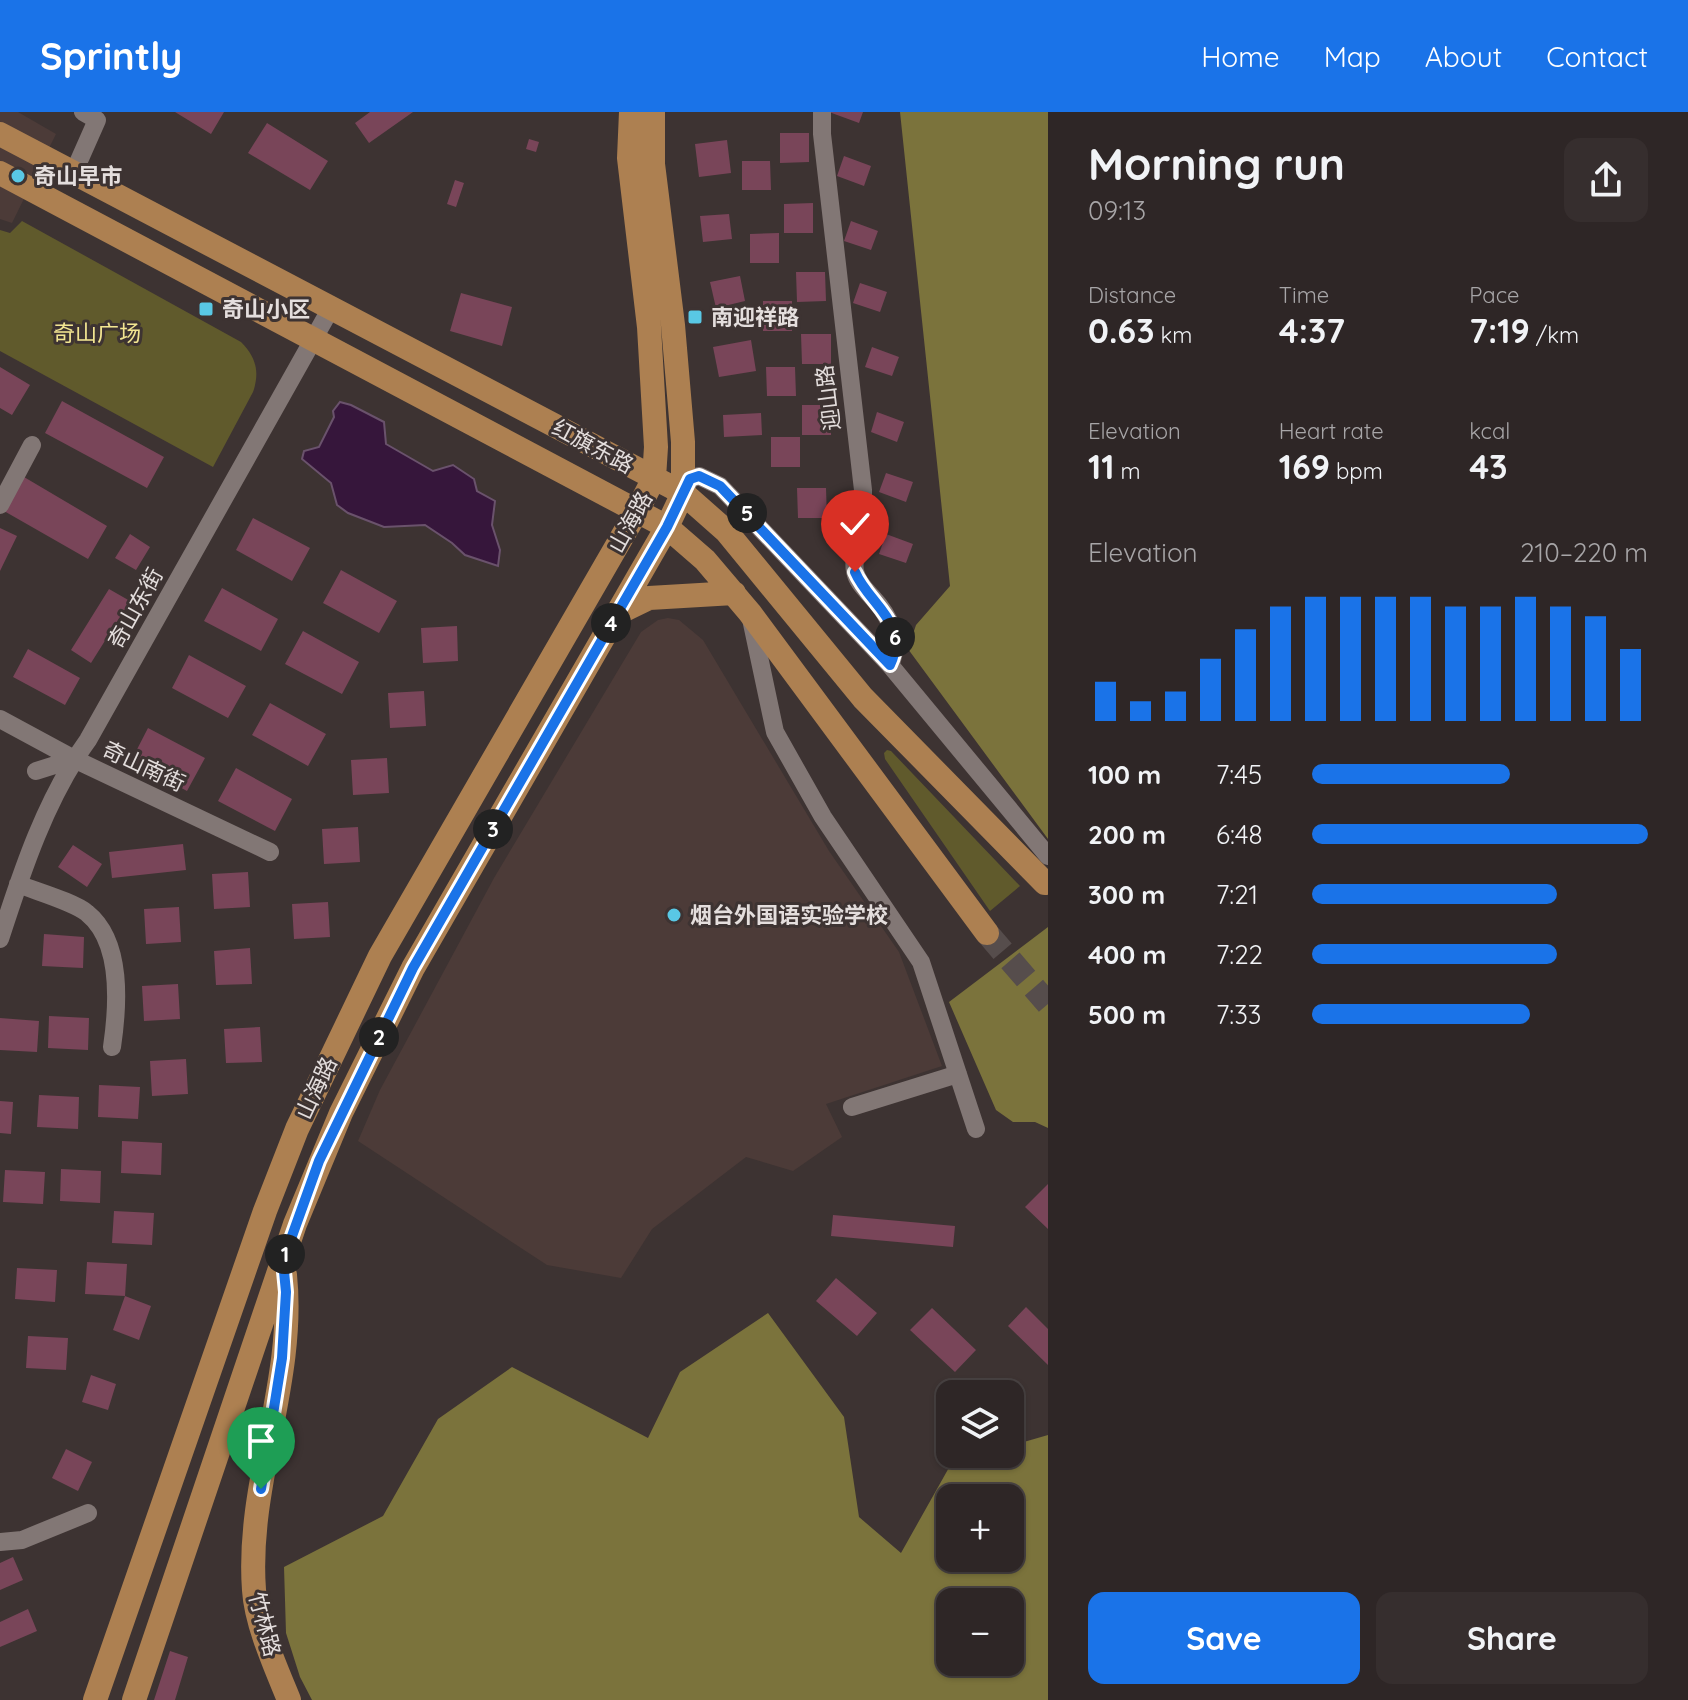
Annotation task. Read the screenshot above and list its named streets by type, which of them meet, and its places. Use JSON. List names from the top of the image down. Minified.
{"streets":{"main road":["红旗东路","山海路","竹林路"],"street":["迎山路","奇山东街","奇山南街"]},"crossings":[["红旗东路","山海路"],["红旗东路","奇山东街"],["山海路","竹林路"],["奇山东街","奇山南街"]],"parks":["奇山广场"],"places":{"other":["奇山早市","烟台外国语实验学校"],"transit":["奇山小区","南迎祥路"]},"page":{"header":"Sprintly","nav":["Home","Map","About","Contact"],"heading":["Morning run","09:13"],"stats":[["Distance","0.63 km"],["Time","4:37"],["Pace","7:19 /km"],["Elevation","11 m"],["Heart rate","169 bpm"],["kcal","43"]],"pins":["5","4","6","3","2","1"],"chart":["Elevation","210–220 m"],"list":[{"name":"100 m","note":"7:45"},{"name":"200 m","note":"6:48"},{"name":"300 m","note":"7:21"},{"name":"400 m","note":"7:22"},{"name":"500 m","note":"7:33"}],"map_buttons":["+","−"],"buttons":["Save","Share"]}}
